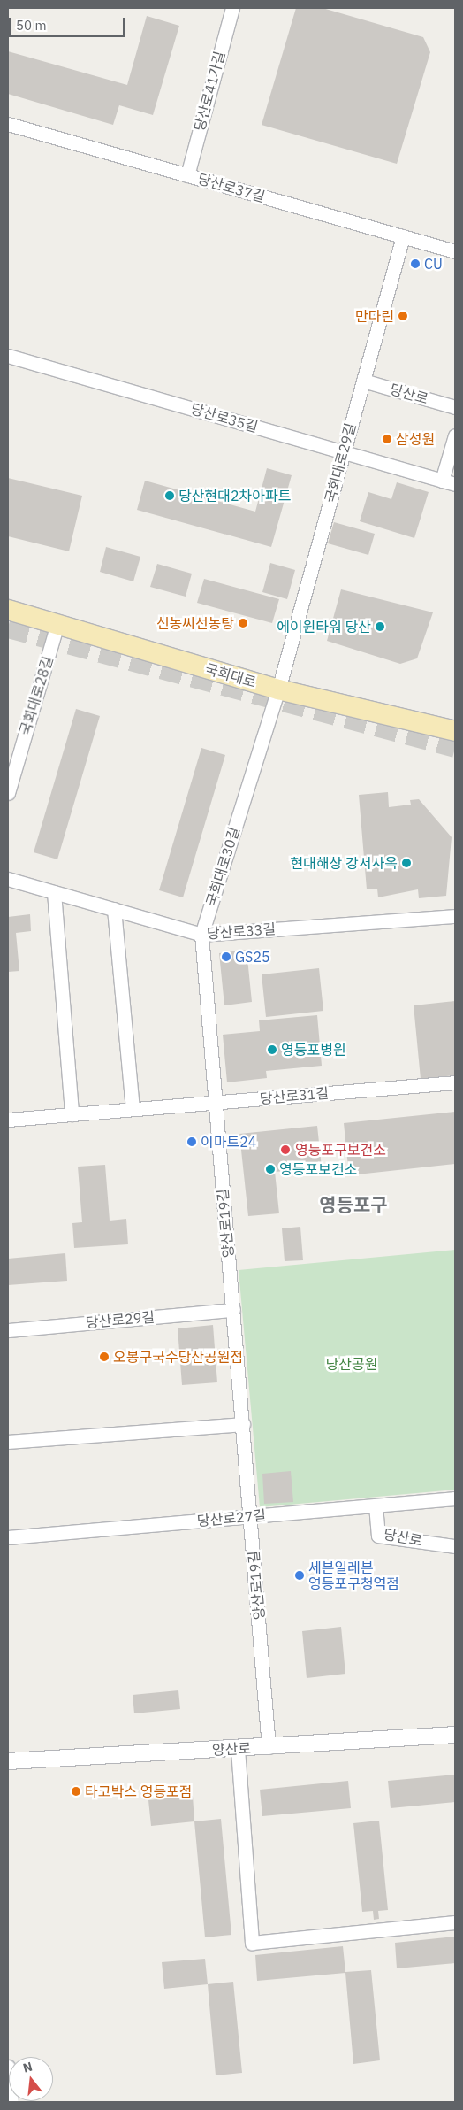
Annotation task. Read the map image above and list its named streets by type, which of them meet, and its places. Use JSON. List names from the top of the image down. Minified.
{"streets":{"main road":["국회대로"],"street":["당산로41가길","당산로37길","당산로","당산로35길","국회대로29길","국회대로28길","국회대로30길","당산로33길","당산로31길","양산로19길","당산로29길","당산로27길","양산로"]},"crossings":[["당산로41가길","당산로37길"],["당산로37길","국회대로29길"],["당산로","국회대로29길"],["당산로","당산로27길"],["당산로35길","국회대로29길"],["국회대로29길","국회대로"],["국회대로29길","국회대로30길"],["국회대로","국회대로28길"],["국회대로","국회대로30길"],["국회대로30길","당산로33길"],["국회대로30길","당산로31길"],["국회대로30길","양산로19길"],["당산로31길","양산로19길"],["양산로19길","당산로29길"],["양산로19길","당산로27길"],["양산로19길","양산로"]],"districts":["영등포구"],"parks":["당산공원"],"places":["CU","만다린","삼성원","당산현대2차아파트","신농씨선농탕","에이원타워 당산","현대해상 강서사옥","GS25","영등포병원","이마트24","영등포구보건소","영등포보건소","오봉구국수당산공원점","세븐일레븐 영등포구청역점","타코박스 영등포점"],"scale_bar":"50 m","north":"top"}
